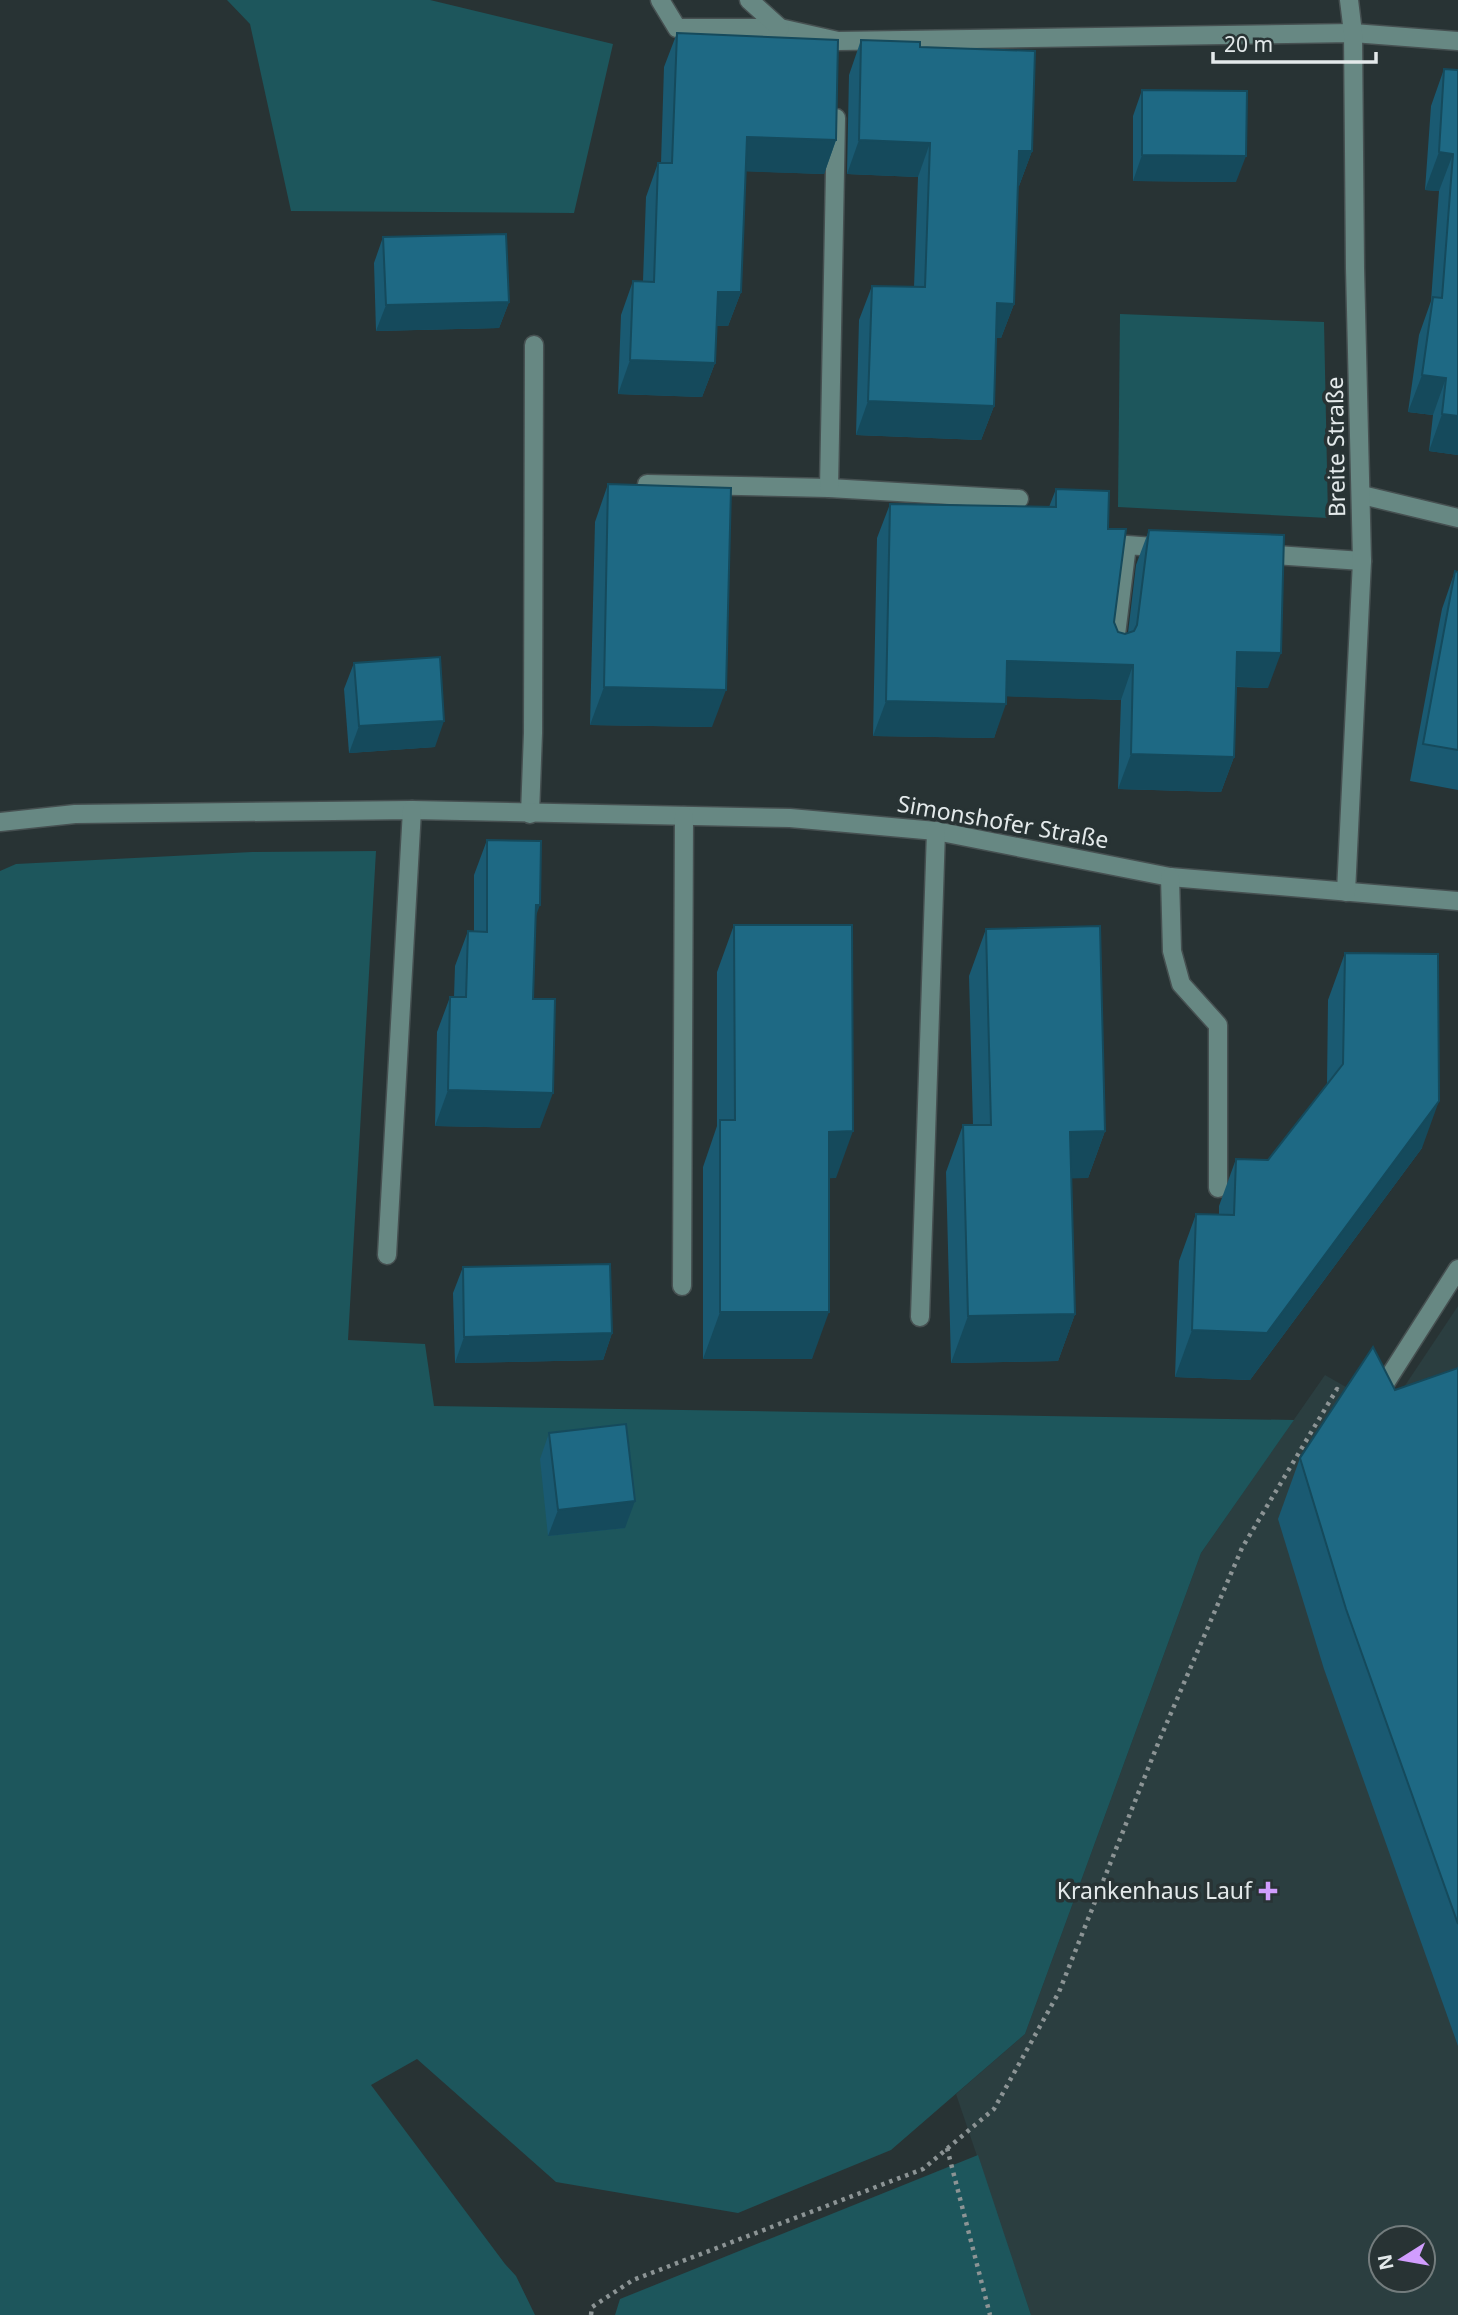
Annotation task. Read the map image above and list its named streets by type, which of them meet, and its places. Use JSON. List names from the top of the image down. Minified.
{"streets":{"street":["Breite Straße","Simonshofer Straße"]},"crossings":[["Breite Straße","Simonshofer Straße"]],"places":{"health":["Krankenhaus Lauf"]},"scale_bar":"20 m","north":"left"}
